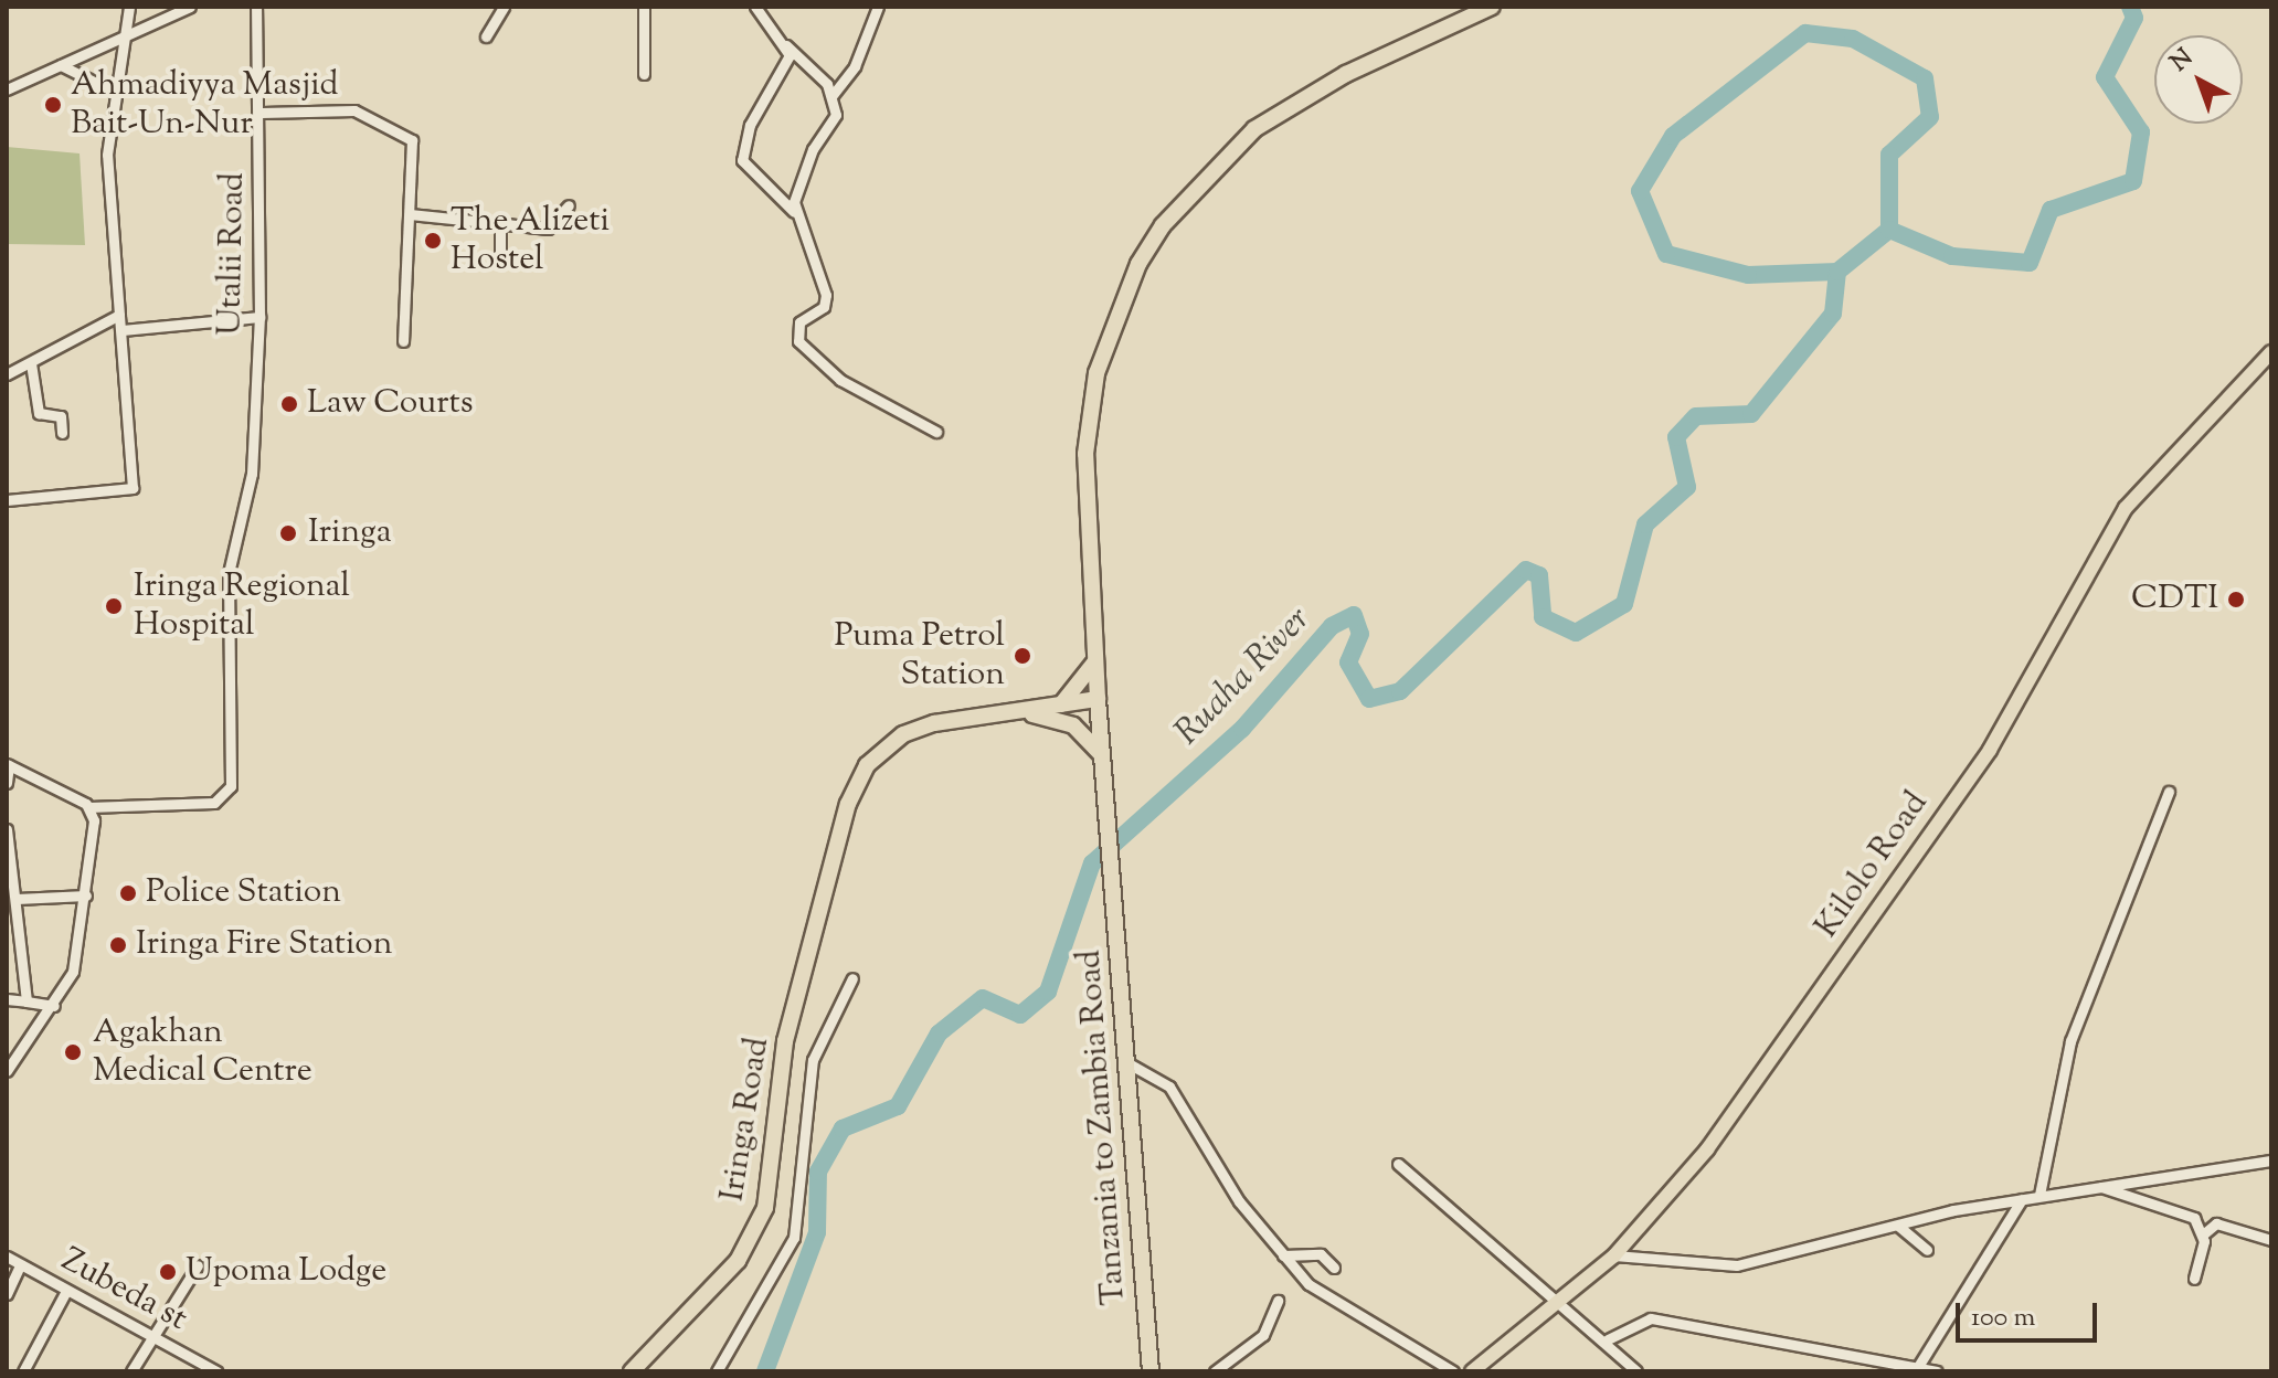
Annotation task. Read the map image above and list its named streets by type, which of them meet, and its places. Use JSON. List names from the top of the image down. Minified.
{"streets":{"highway":["Iringa Road","Tanzania to Zambia Road"],"main road":["Kilolo Road"],"street":["Utalii Road","Zubeda st"]},"water":["Ruaha River"],"places":["Ahmadiyya Masjid Bait-Un-Nur","The Alizeti Hostel","Law Courts","Iringa","CDTI","Iringa Regional Hospital","Puma Petrol Station","Police Station","Iringa Fire Station","Agakhan Medical Centre","Upoma Lodge"],"scale_bar":"100 m","north":"top left"}
